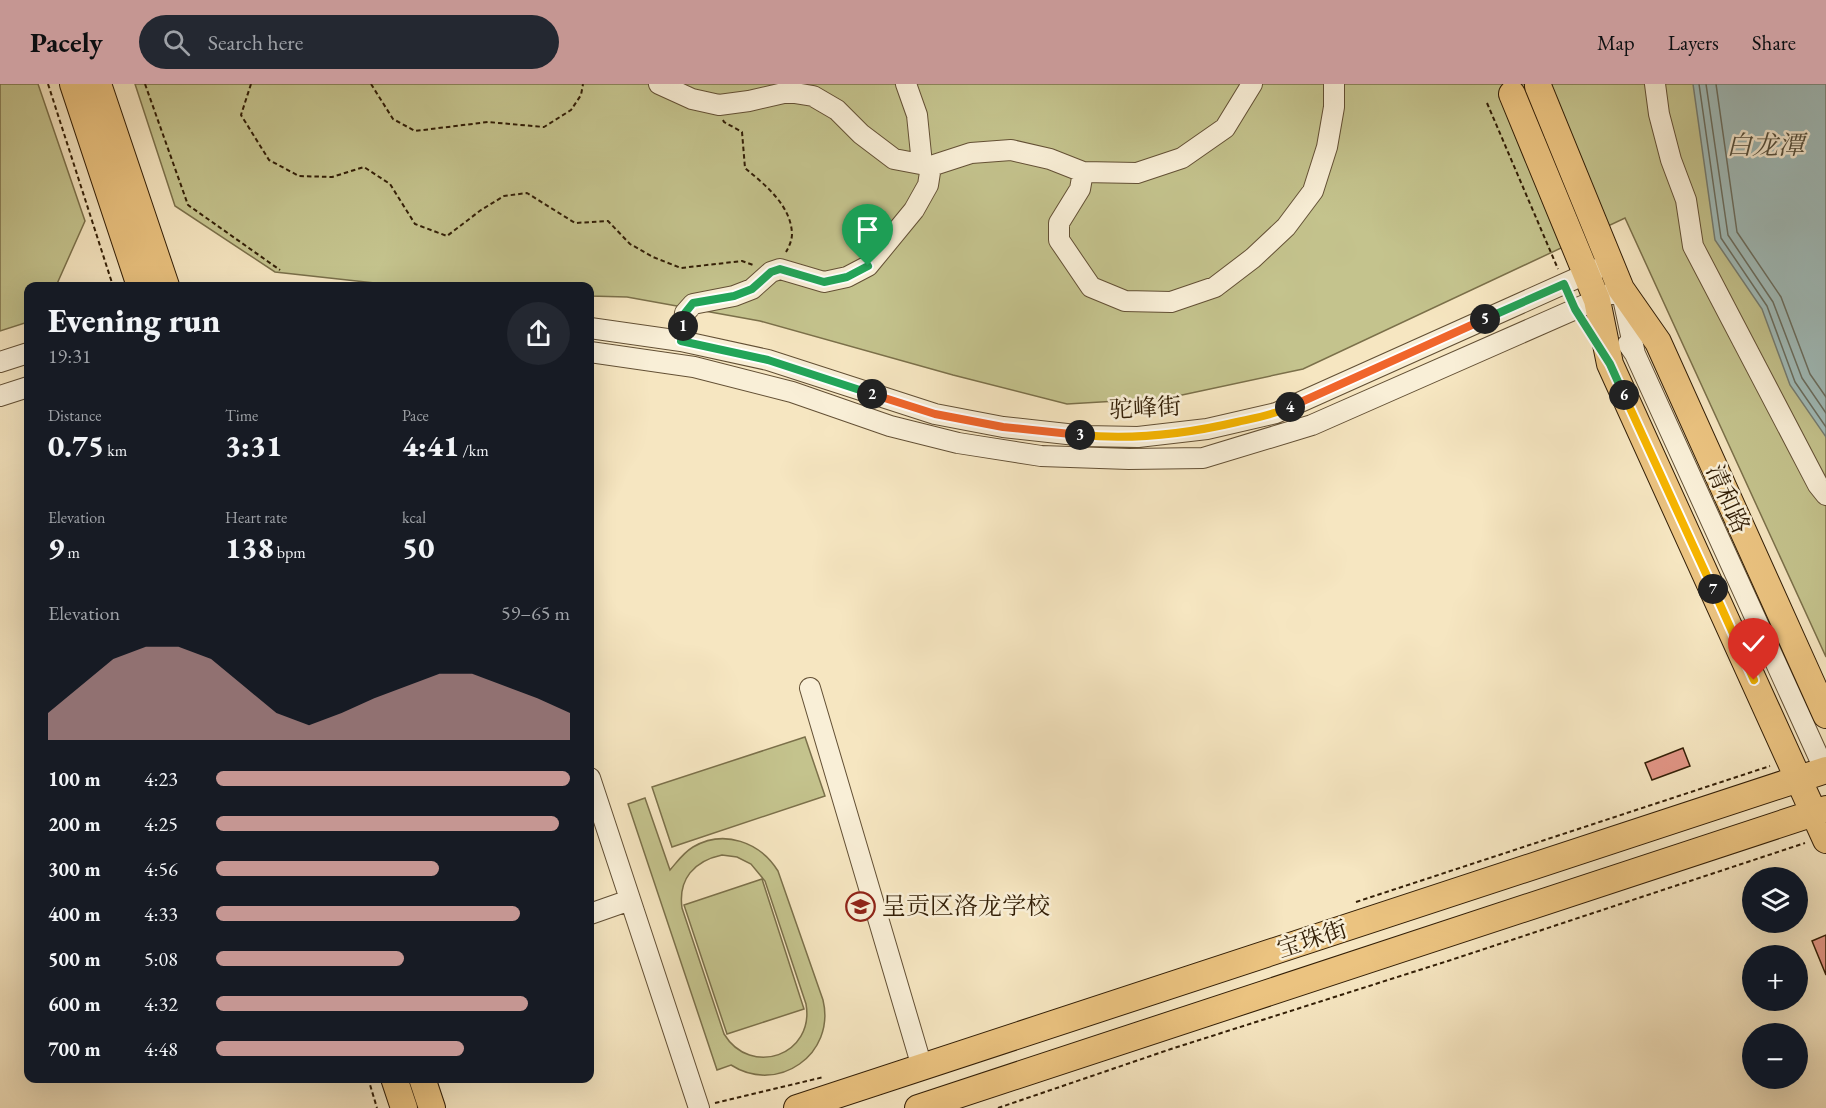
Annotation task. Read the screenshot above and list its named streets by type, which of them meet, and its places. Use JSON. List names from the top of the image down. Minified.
{"streets":{"main road":["清和路","宝珠街"],"street":["驼峰街"]},"crossings":[["驼峰街","清和路"],["清和路","宝珠街"]],"water":["白龙潭"],"places":{"school or university":["呈贡区洛龙学校"]},"page":{"header":"Pacely","search":"Search here","nav":["Map","Layers","Share"],"heading":["Evening run","19:31"],"pins":["5","1","2","6","4","3","7"],"stats":[["Distance","0.75 km"],["Time","3:31"],["Pace","4:41 /km"],["Elevation","9 m"],["Heart rate","138 bpm"],["kcal","50"]],"chart":["Elevation","59–65 m"],"list":[{"name":"100 m","note":"4:23"},{"name":"200 m","note":"4:25"},{"name":"300 m","note":"4:56"},{"name":"400 m","note":"4:33"},{"name":"500 m","note":"5:08"},{"name":"600 m","note":"4:32"},{"name":"700 m","note":"4:48"}],"map_buttons":["+","−"]}}
